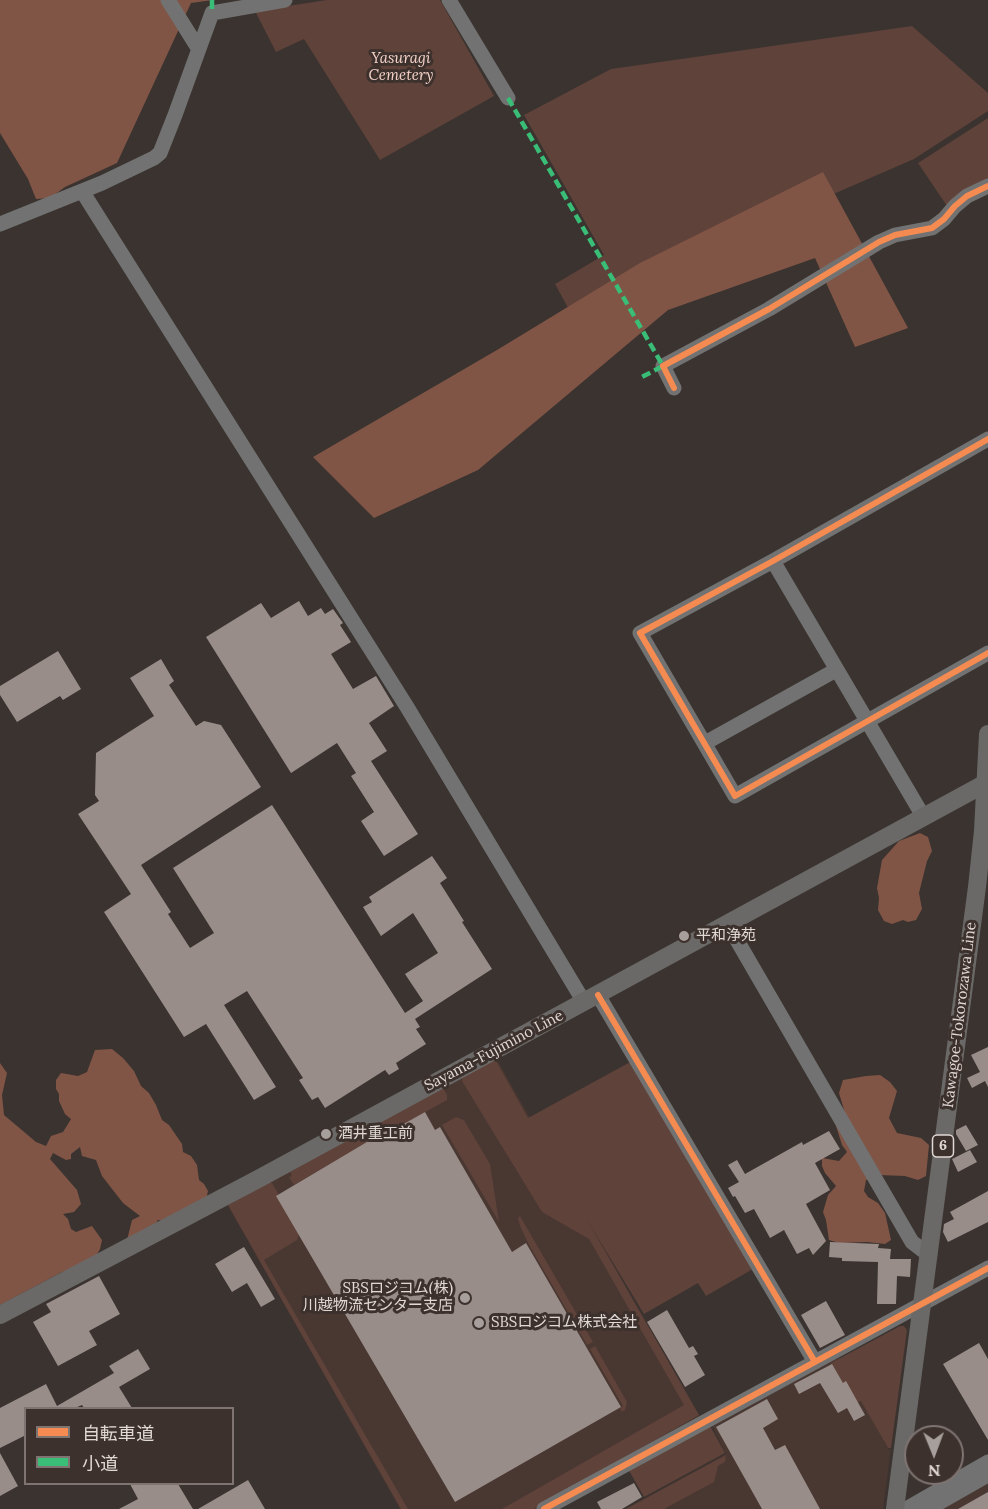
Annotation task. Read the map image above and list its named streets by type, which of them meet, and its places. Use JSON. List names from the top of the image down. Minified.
{"streets":{"main road":["Kawagoe-Tokorozawa Line","Sayama-Fujimino Line","6"]},"crossings":[["Kawagoe-Tokorozawa Line","Sayama-Fujimino Line"]],"parks":["Yasuragi Cemetery"],"places":["平和浄苑","酒井重工前","SBSロジコム(株) 川越物流センター支店","SBSロジコム株式会社"],"legend":["自転車道","小道"],"north":"bottom"}
